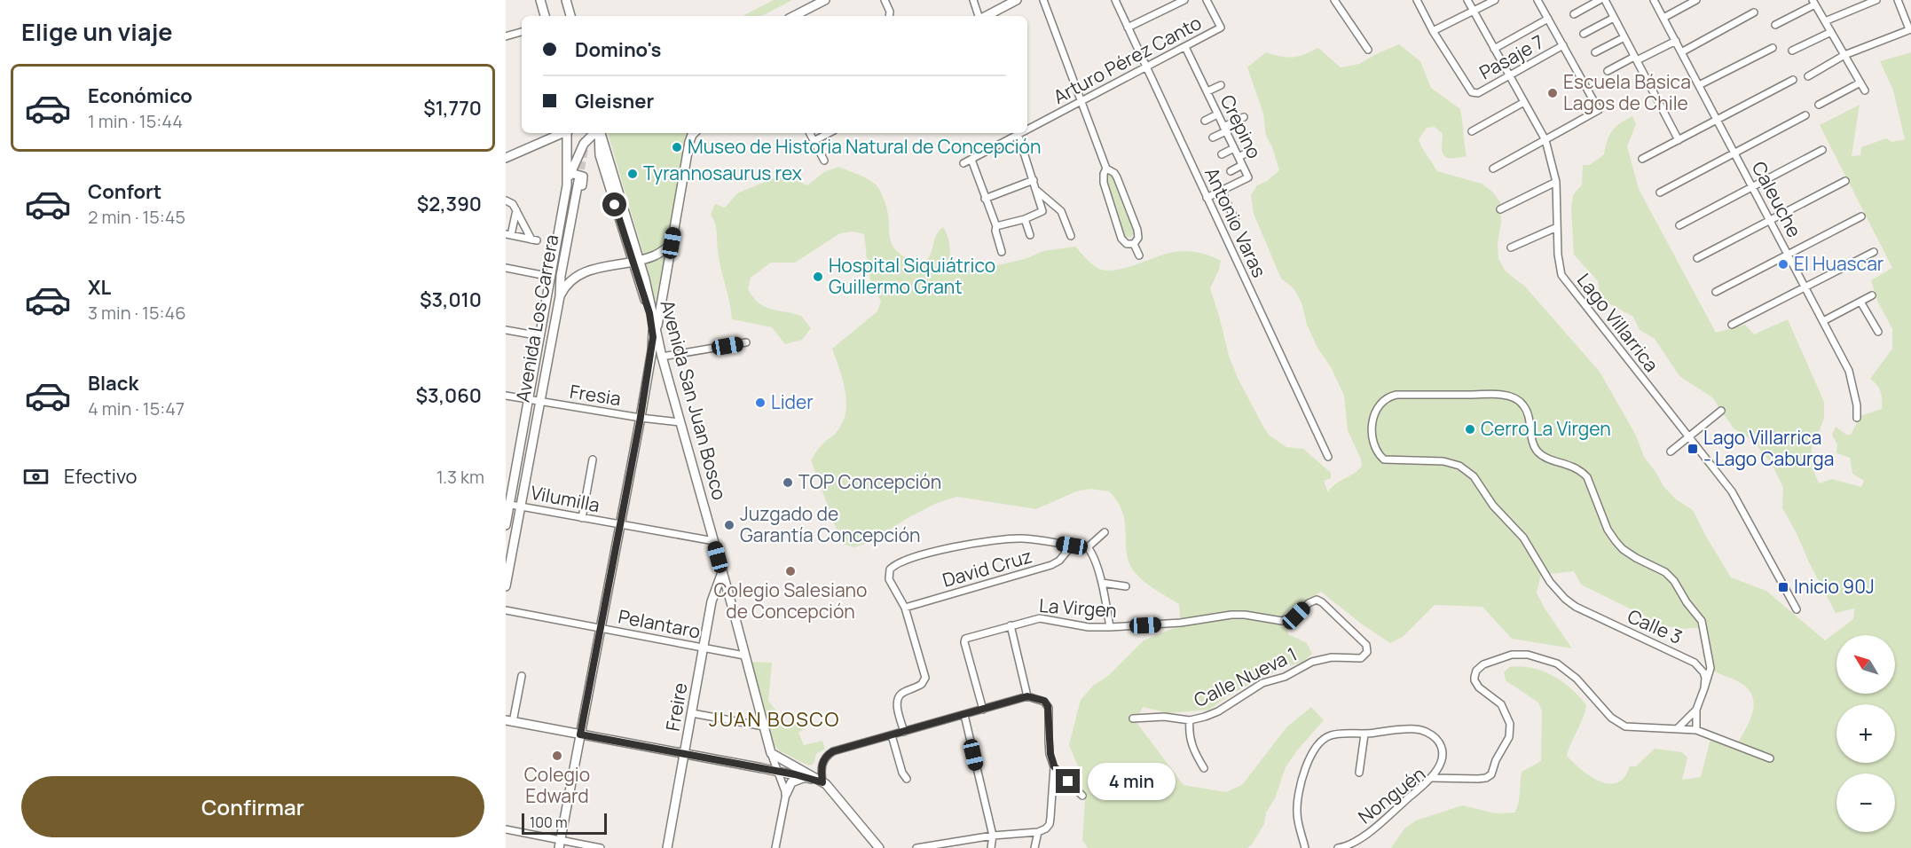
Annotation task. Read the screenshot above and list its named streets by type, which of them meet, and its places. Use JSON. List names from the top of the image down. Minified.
{"streets":{"main road":["Avenida Los Carrera","Avenida San Juan Bosco","Freire"],"street":["Pasaje 7","Arturo Pérez Canto","Crepino","Caleuche","Antonio Varas","Lago Villarrica","Fresia","Vilumilla","David Cruz","La Virgen","Pelantaro","Calle 3","Calle Nueva 1","Nonguén"]},"crossings":[["Pasaje 7","Lago Villarrica"],["Arturo Pérez Canto","Crepino"],["Arturo Pérez Canto","Antonio Varas"],["Crepino","Antonio Varas"],["Avenida Los Carrera","Fresia"],["Avenida Los Carrera","Vilumilla"],["Fresia","Avenida San Juan Bosco"],["Avenida San Juan Bosco","Vilumilla"],["Avenida San Juan Bosco","Pelantaro"],["Avenida San Juan Bosco","Freire"],["La Virgen","Calle Nueva 1"],["Pelantaro","Freire"]],"districts":["JUAN BOSCO"],"places":{"other":["Escuela Básica Lagos de Chile","Museo de Historia Natural de Concepción","Tyrannosaurus rex","El Huascar","Hospital Siquiátrico Guillermo Grant","Lider","Cerro La Virgen","TOP Concepción","Juzgado de Garantía Concepción","Colegio Salesiano de Concepción","Colegio Edward"],"transit":["Lago Villarrica - Lago Caburga","Inicio 90J"]},"scale_bar":"100 m","north":"top left","page":{"heading":"Elige un viaje","banner":["Domino's","Gleisner"],"list":[{"name":"Económico","note":"1 min · 15:44","value":"$1,770"},{"name":"Confort","note":"2 min · 15:45","value":"$2,390"},{"name":"XL","note":"3 min · 15:46","value":"$3,010"},{"name":"Black","note":"4 min · 15:47","value":"$3,060"}],"pay":["Efectivo","1.3 km"],"map_buttons":["+","−"],"bubble":"4 min","buttons":"Confirmar","scale":"100 m"}}
